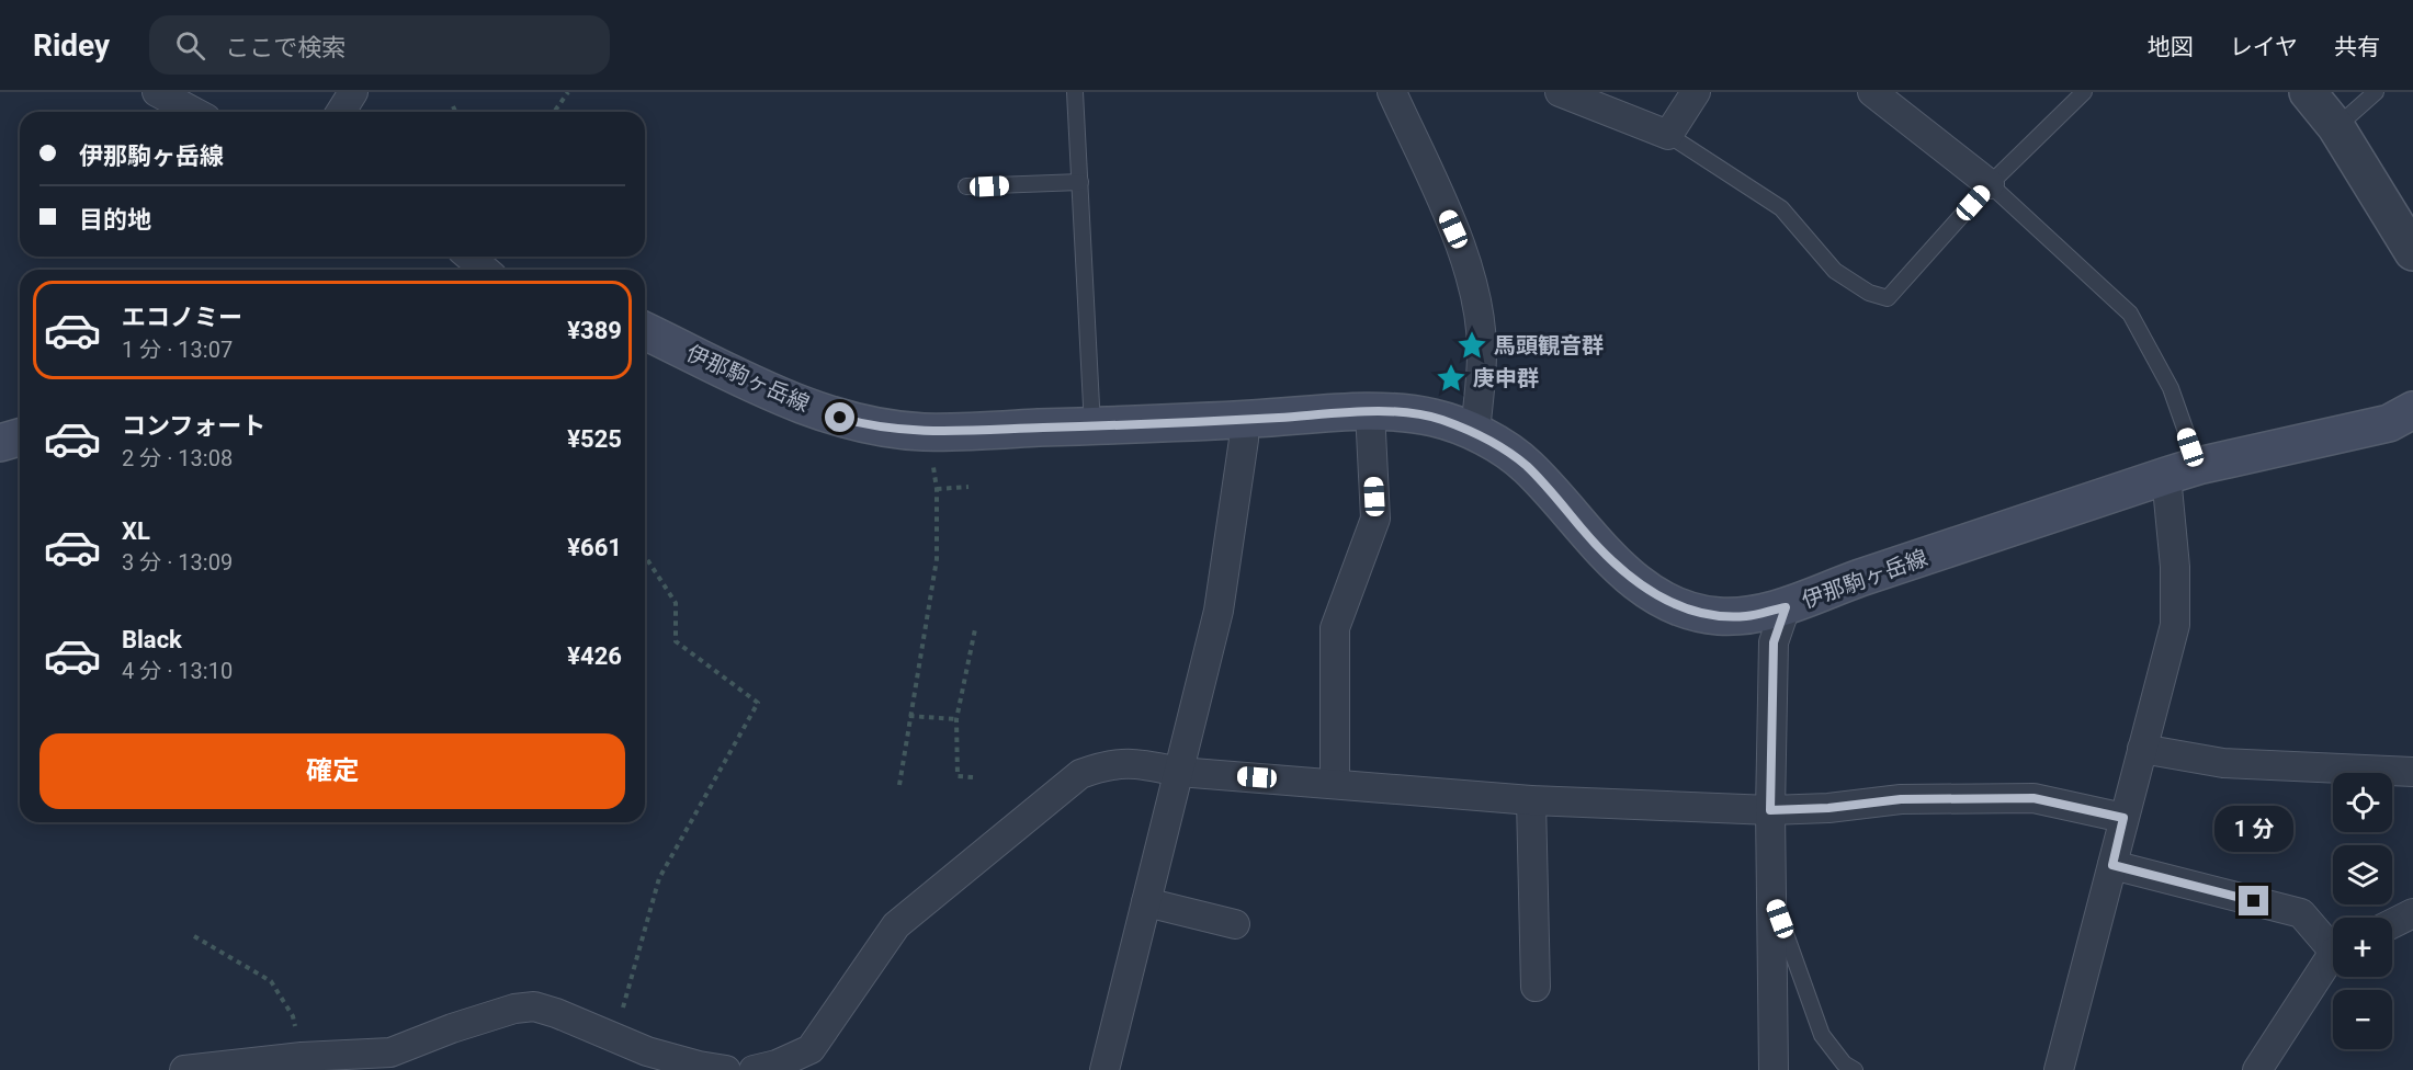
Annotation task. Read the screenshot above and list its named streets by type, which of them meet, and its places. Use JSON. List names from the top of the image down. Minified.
{"streets":{"main road":["伊那駒ヶ岳線"]},"places":{"place":["馬頭観音群","庚申群"]},"page":{"header":"Ridey","search":"ここで検索","nav":["地図","レイヤ","共有"],"banner":["伊那駒ヶ岳線","目的地"],"list":[{"name":"エコノミー","note":"1 分 · 13:07","value":"¥389"},{"name":"コンフォート","note":"2 分 · 13:08","value":"¥525"},{"name":"XL","note":"3 分 · 13:09","value":"¥661"},{"name":"Black","note":"4 分 · 13:10","value":"¥426"}],"buttons":"確定","map_buttons":["+","−"],"bubble":"1 分"}}
